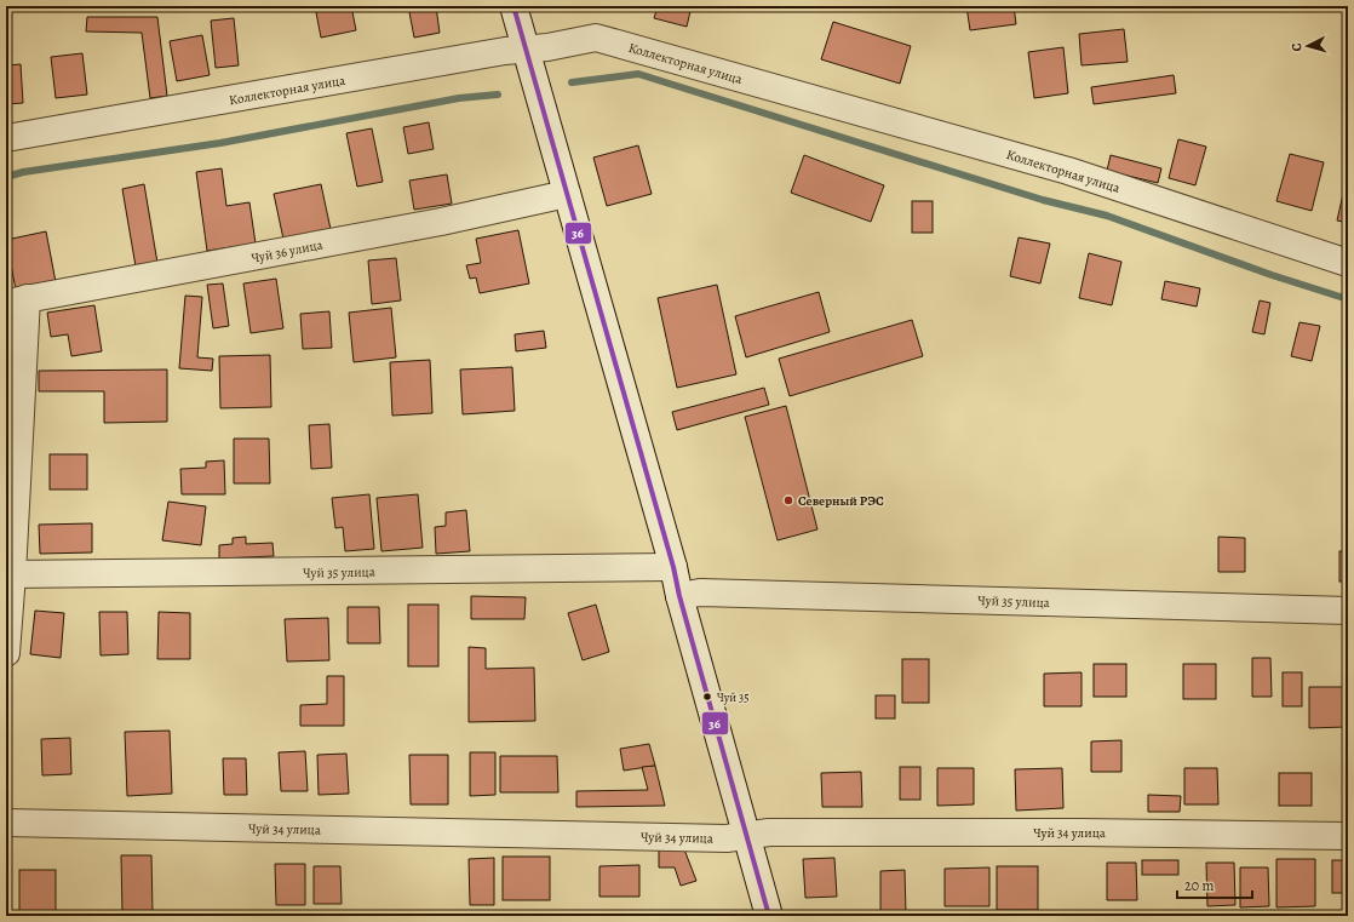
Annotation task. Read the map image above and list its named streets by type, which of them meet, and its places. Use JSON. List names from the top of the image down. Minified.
{"streets":{"street":["Коллекторная улица","Чуй 36 улица","Чуй 35 улица","Чуй 34 улица"]},"places":["Северный РЭС","Чуй 35"],"lines":["transit line 36"],"scale_bar":"20 m","north":"left"}
